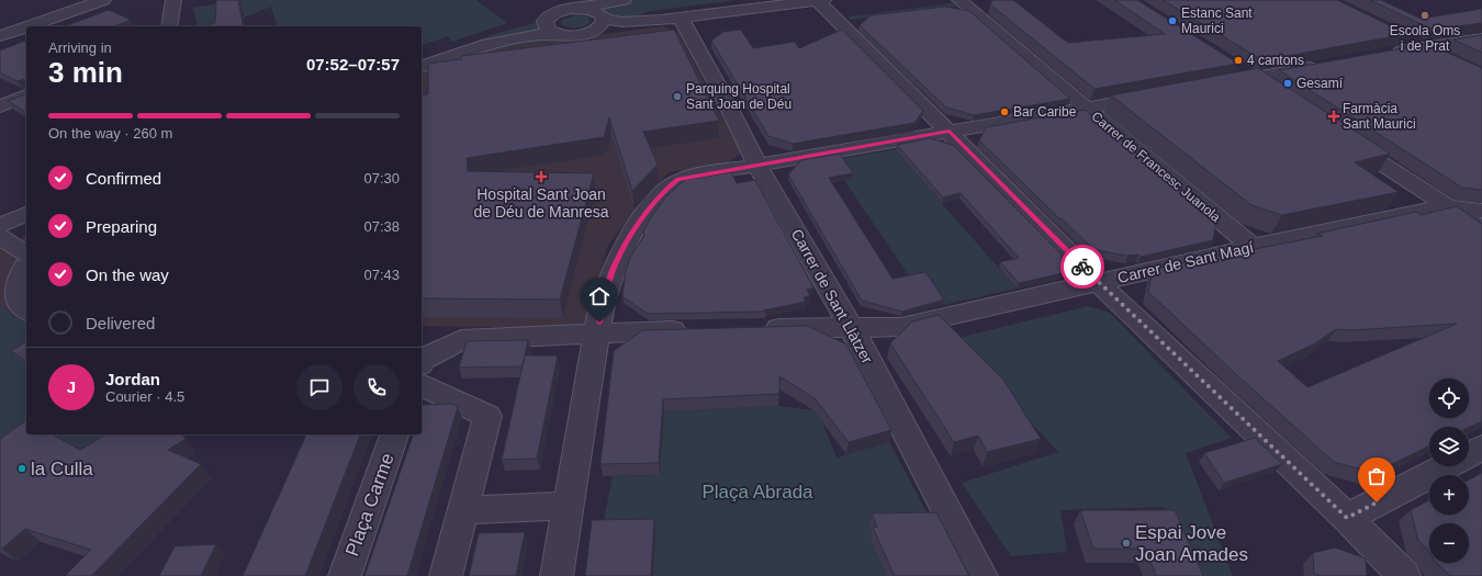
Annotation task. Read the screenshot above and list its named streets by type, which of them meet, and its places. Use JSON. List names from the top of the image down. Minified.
{"streets":{"street":["Carrer de Francesc Juanola","Carrer de Sant Magí","Carrer de Sant Llàtzer","Plaça Carme"]},"crossings":[["Carrer de Francesc Juanola","Carrer de Sant Magí"],["Carrer de Sant Magí","Carrer de Sant Llàtzer"]],"parks":["Plaça Abrada"],"places":{"other":["Escola Oms i de Prat","Estanc Sant Maurici","4 cantons","Gesamí","Parquing Hospital Sant Joan de Déu","Bar Caribe","la Culla","Espai Jove Joan Amades"],"health":["Farmàcia Sant Maurici","Hospital Sant Joan de Déu de Manresa"]},"page":{"heading":["3 min","Arriving in","07:52–07:57"],"panel":["Jordan","Courier · 4.5"],"bar":"On the way · 260 m","list":[["Confirmed","07:30"],["Preparing","07:38"],["On the way","07:43"],"Delivered"],"round":"J","map_buttons":["+","−"]}}
